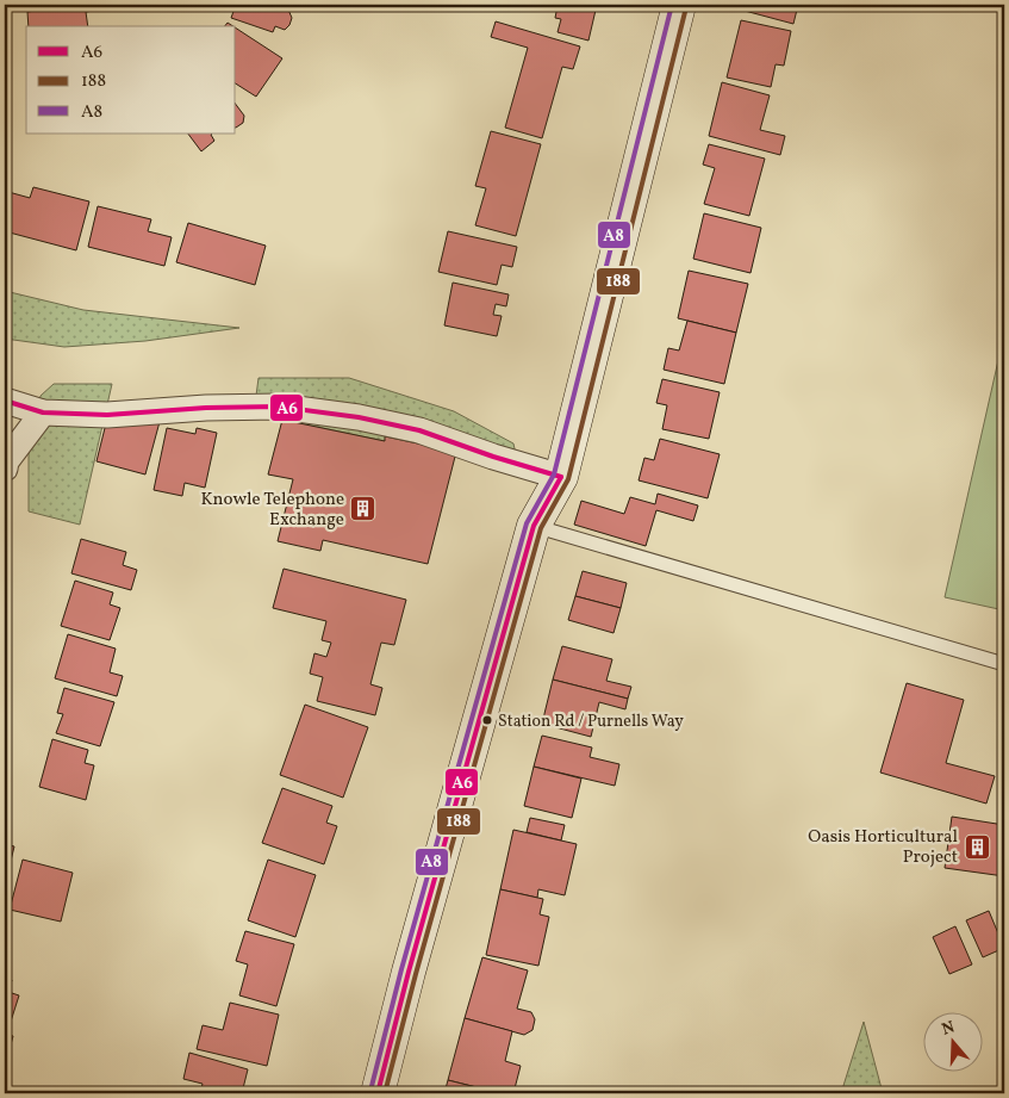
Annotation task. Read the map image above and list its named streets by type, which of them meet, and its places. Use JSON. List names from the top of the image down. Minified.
{"places":{"building":["Knowle Telephone Exchange","Oasis Horticultural Project"],"other":["Station Rd / Purnells Way"]},"lines":["transit line A8","transit line 188","transit line A6"],"legend":["A6","188","A8"],"north":"top"}
